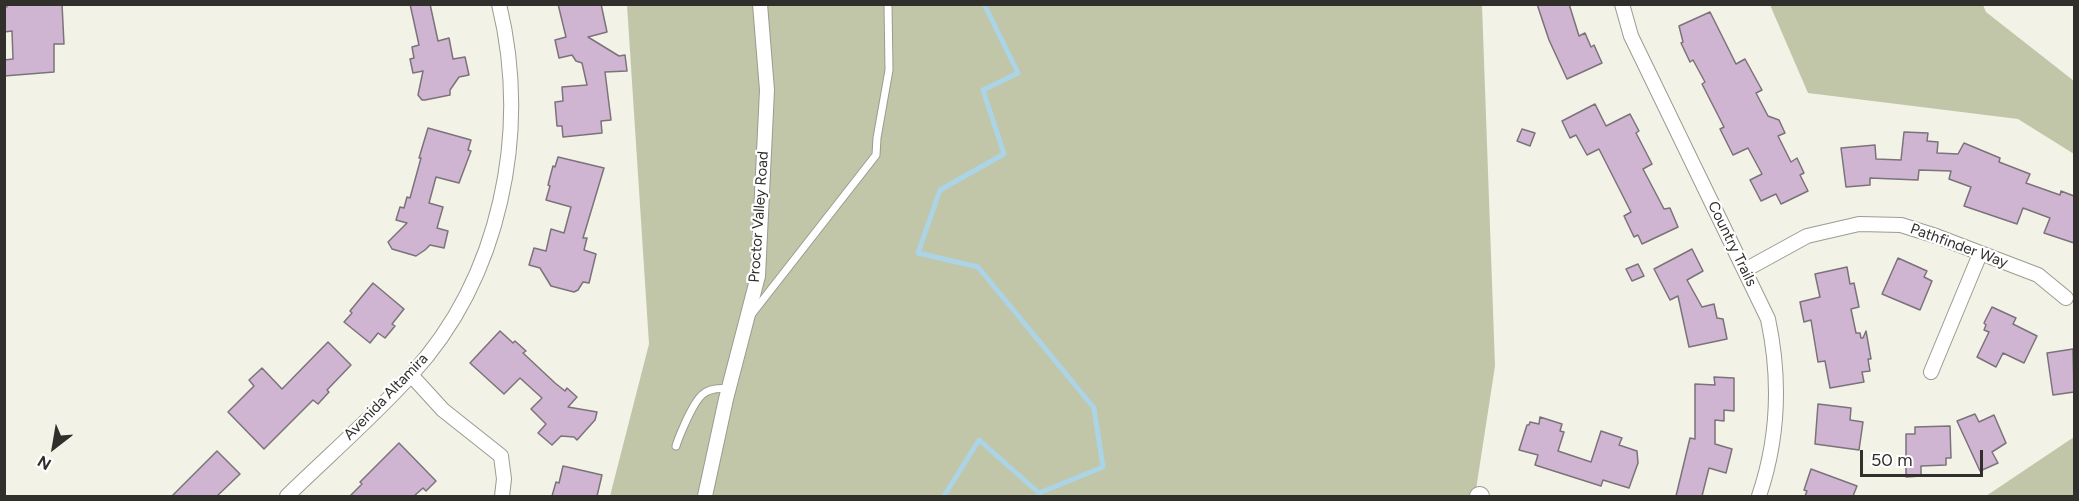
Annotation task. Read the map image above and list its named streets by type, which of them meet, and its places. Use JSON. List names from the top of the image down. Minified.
{"streets":{"street":["Proctor Valley Road","Country Trails","Pathfinder Way","Avenida Altamira"]},"crossings":[["Country Trails","Pathfinder Way"]],"scale_bar":"50 m","north":"bottom left"}
